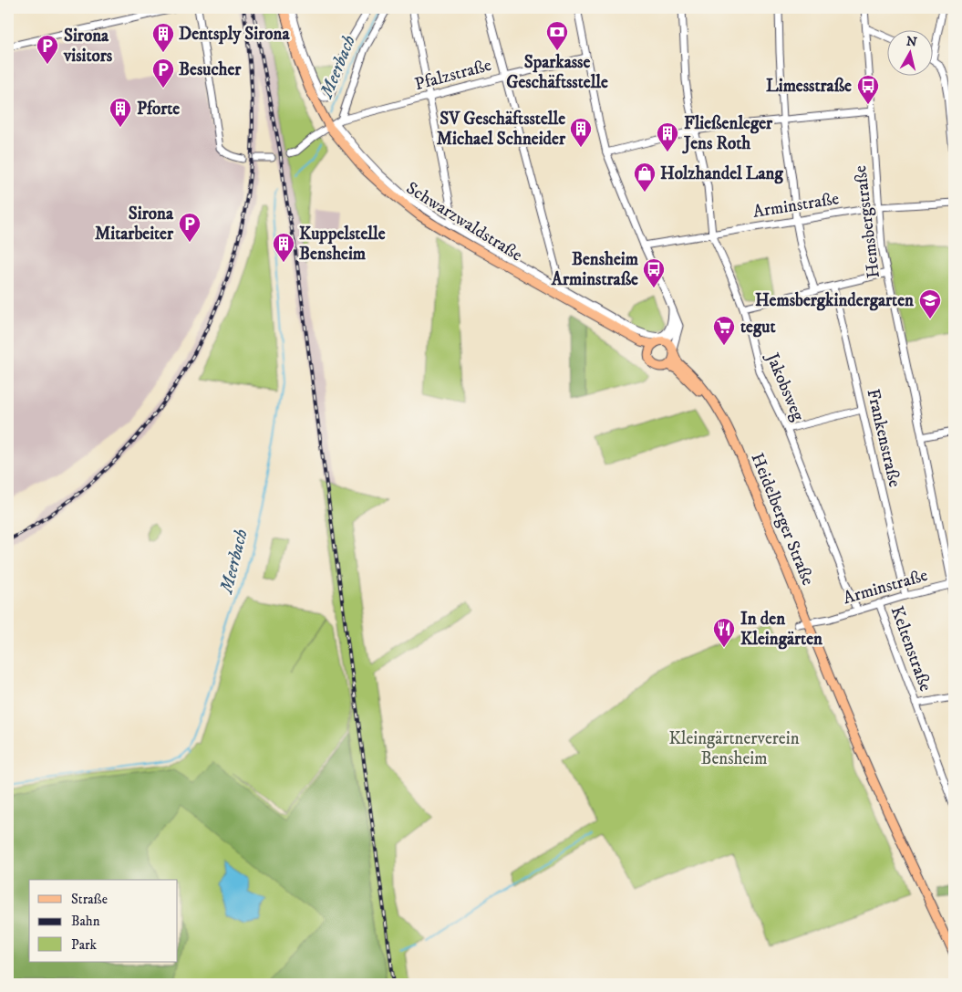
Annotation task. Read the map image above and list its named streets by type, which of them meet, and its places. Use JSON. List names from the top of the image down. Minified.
{"streets":{"main road":["Schwarzwaldstraße","Heidelberger Straße"],"street":["Pfalzstraße","Arminstraße","Hemsbergstraße","Jakobsweg","Frankenstraße","Keltenstraße"]},"crossings":[["Pfalzstraße","Schwarzwaldstraße"],["Arminstraße","Hemsbergstraße"],["Arminstraße","Jakobsweg"],["Arminstraße","Frankenstraße"],["Arminstraße","Heidelberger Straße"],["Arminstraße","Keltenstraße"],["Schwarzwaldstraße","Heidelberger Straße"]],"water":["Meerbach"],"parks":["Kleingärtnerverein Bensheim"],"places":{"bank":["Sparkasse Geschäftsstelle"],"building":["Dentsply Sirona","Pforte","SV Geschäftsstelle Michael Schneider","Fließenleger Jens Roth","Kuppelstelle Bensheim"],"parking":["Sirona visitors","Besucher","Sirona Mitarbeiter"],"bus stop":["Limesstraße","Bensheim Arminstraße"],"shop":["Holzhandel Lang"],"school or university":["Hemsbergkindergarten"],"supermarket":["tegut"],"restaurant":["In den Kleingärten"]},"legend":["Straße","Bahn","Park"],"north":"top"}
